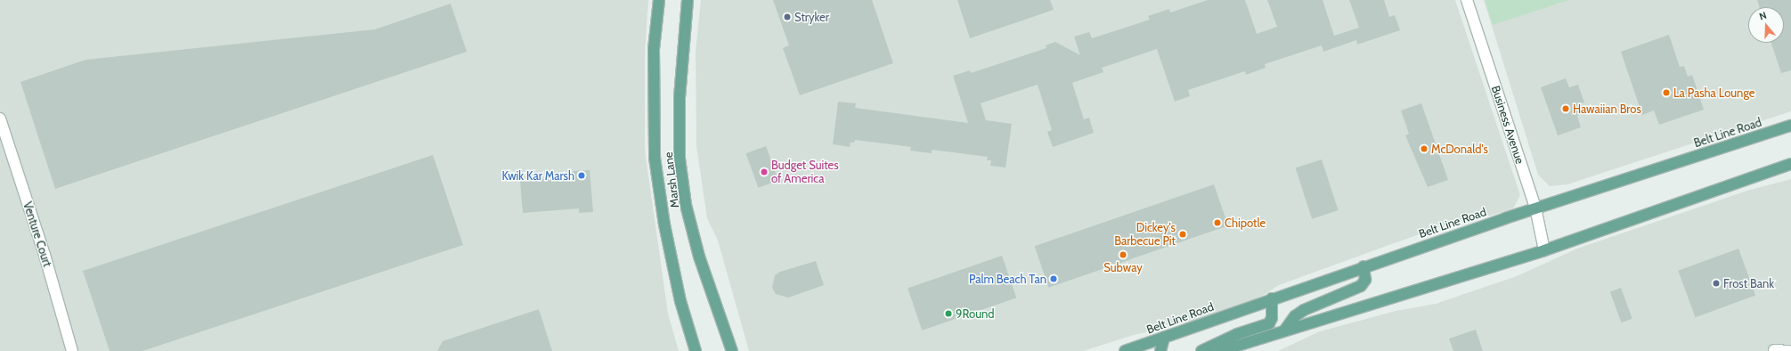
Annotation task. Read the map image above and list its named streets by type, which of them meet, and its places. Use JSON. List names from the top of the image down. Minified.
{"streets":{"main road":["Belt Line Road","Marsh Lane"],"street":["Business Avenue","Venture Court"]},"crossings":[["Business Avenue","Belt Line Road"]],"places":["Stryker","La Pasha Lounge","Hawaiian Bros","McDonald's","Budget Suites of America","Kwik Kar Marsh","Chipotle","Dickey's Barbecue Pit","Subway","Palm Beach Tan","Frost Bank","9Round"],"north":"top"}
